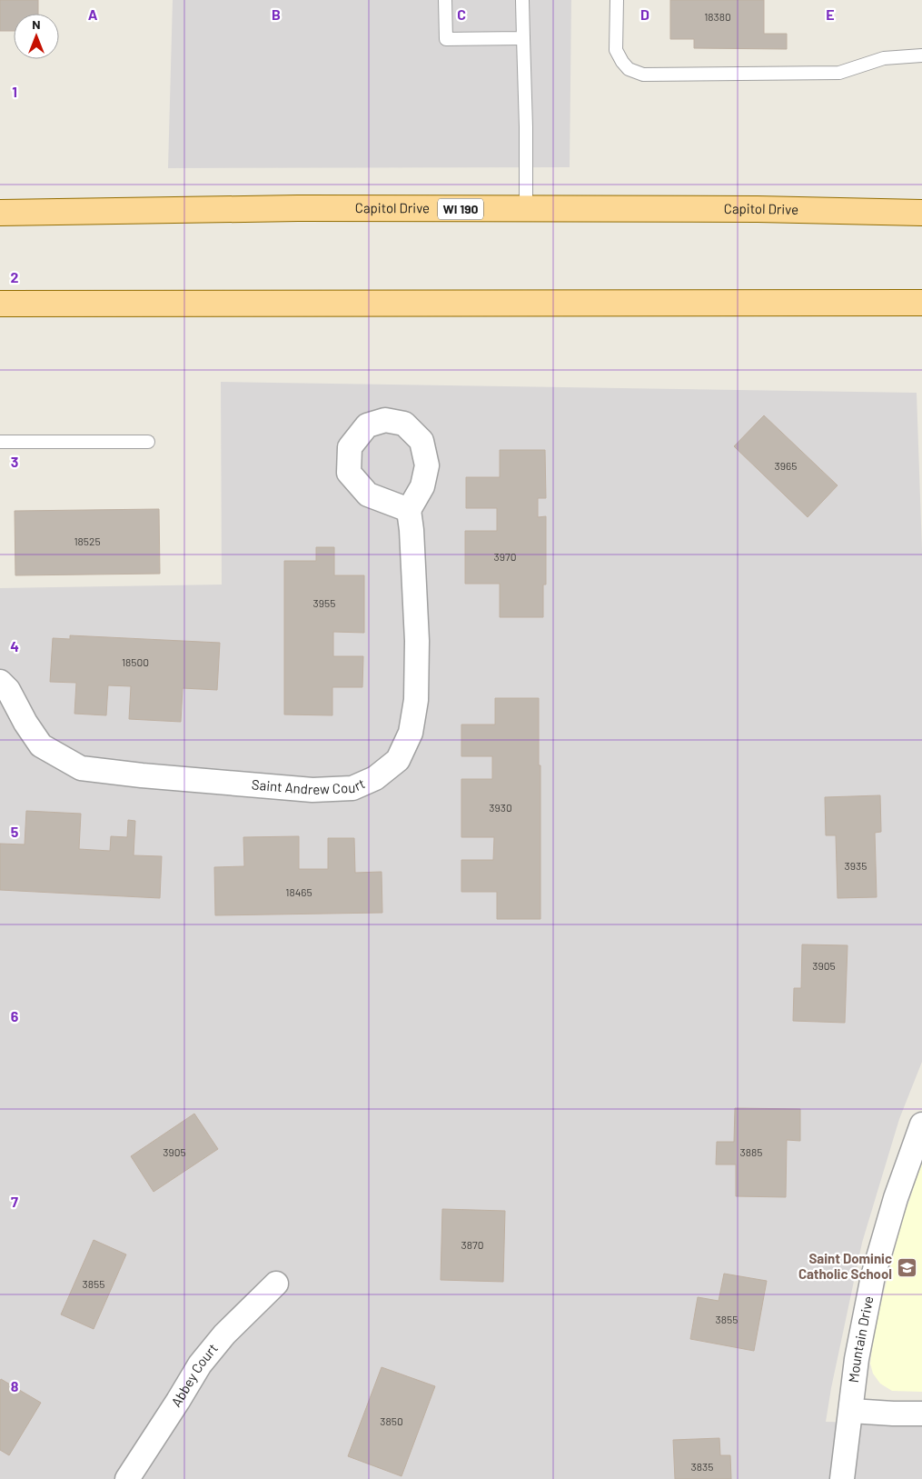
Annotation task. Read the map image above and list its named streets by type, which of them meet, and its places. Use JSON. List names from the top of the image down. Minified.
{"streets":{"main road":["Capitol Drive","WI 190"],"street":["Saint Andrew Court","Mountain Drive","Abbey Court"]},"places":{"school or university":["Saint Dominic Catholic School"]},"house_numbers":["18380","3965","18525","3970","3955","18500","3930","3935","18465","3905","3905","3885","3870","3855","3855","3850","3835"],"north":"top","grid":{"columns":["A","B","C","D","E"],"rows":["1","2","3","4","5","6","7","8"]}}
